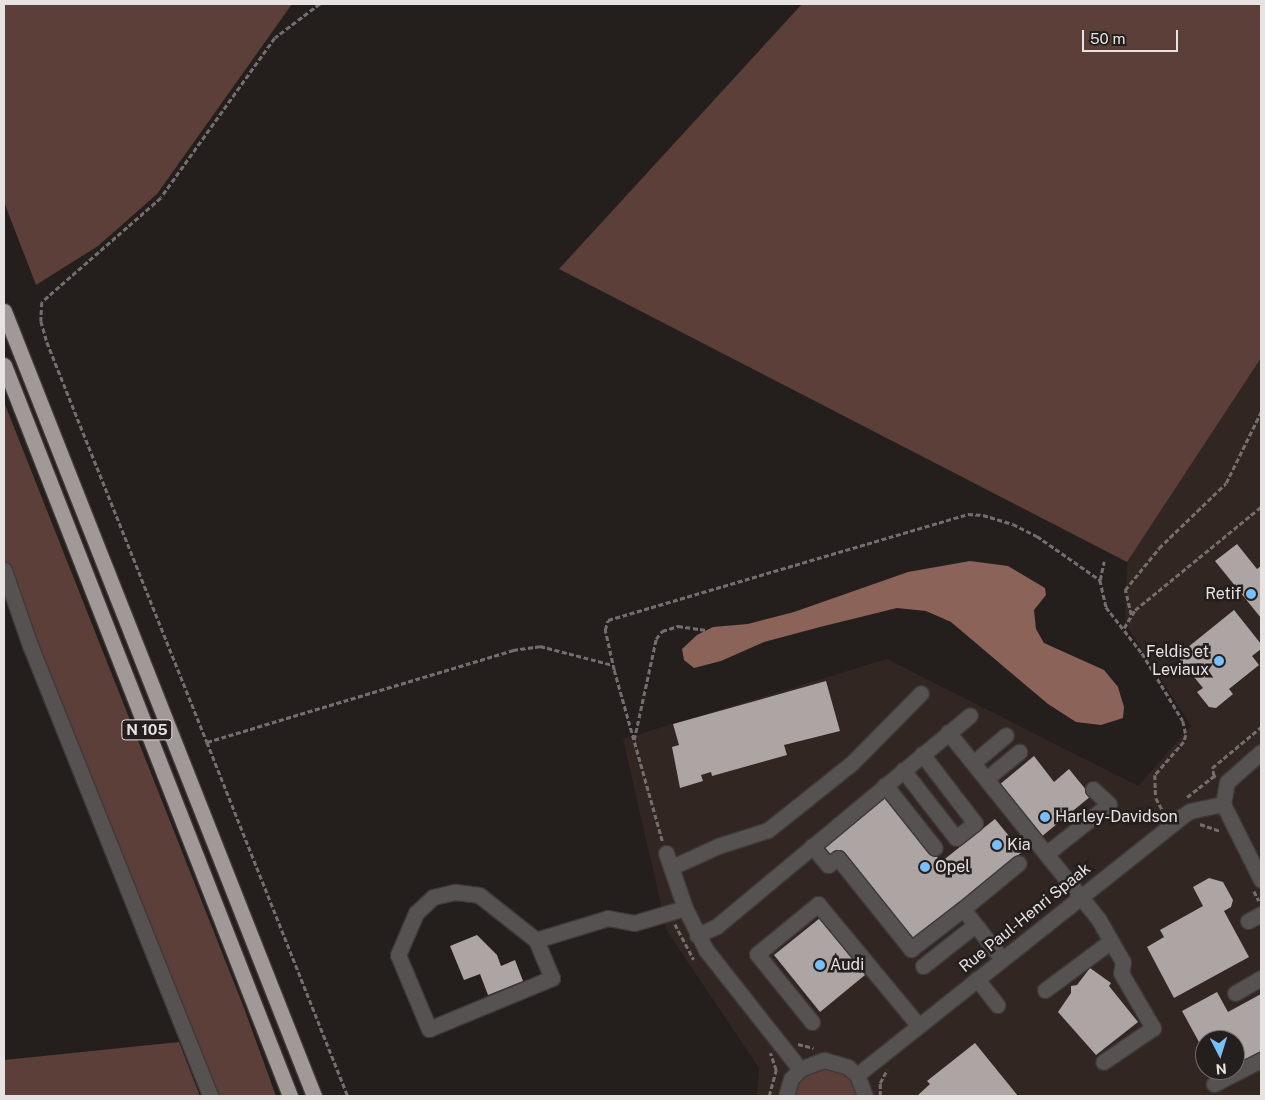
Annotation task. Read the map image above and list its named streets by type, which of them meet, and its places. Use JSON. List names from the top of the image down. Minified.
{"streets":{"highway":["N 105"],"street":["Rue Paul-Henri Spaak"]},"places":["Retif","Feldis et Leviaux","Harley-Davidson","Kia","Opel","Audi"],"scale_bar":"50 m","north":"bottom"}
